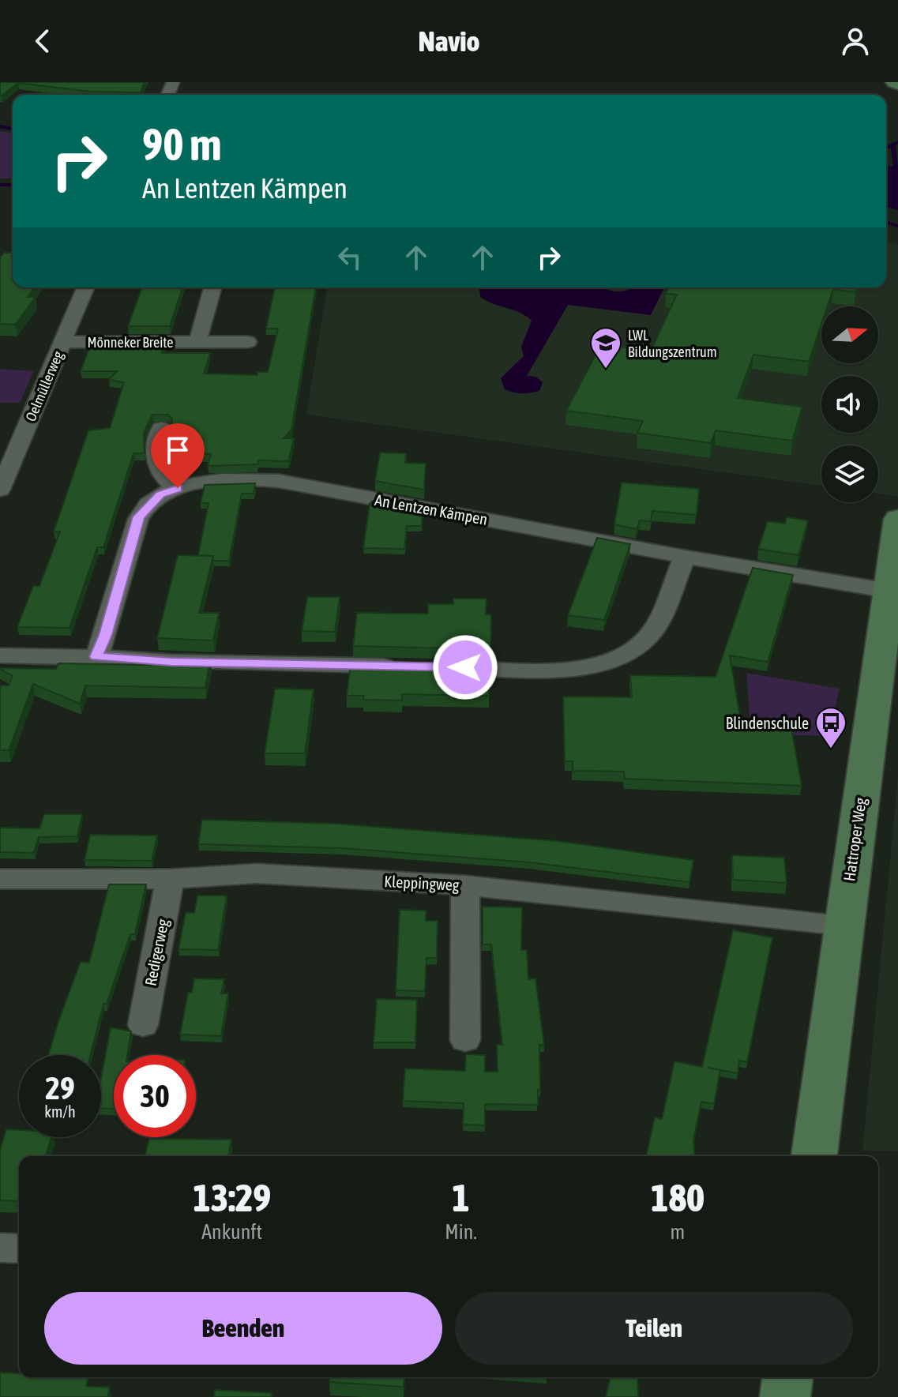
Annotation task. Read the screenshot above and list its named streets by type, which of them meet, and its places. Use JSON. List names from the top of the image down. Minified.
{"streets":{"main road":["Hattroper Weg"],"street":["Mönneker Breite","Oelmüllerweg","An Lentzen Kämpen","Kleppingweg","Redigerweg"]},"crossings":[["Mönneker Breite","Oelmüllerweg"],["An Lentzen Kämpen","Hattroper Weg"],["Hattroper Weg","Kleppingweg"],["Kleppingweg","Redigerweg"]],"places":{"school or university":["LWL Bildungszentrum"],"bus stop":["Blindenschule"]},"north":"right","page":{"header":"Navio","turn":["90 m","An Lentzen Kämpen"],"speed":"29 km/h","limit":"30","eta":["13:29","Ankunft","1","Min.","180","m"],"buttons":["Beenden","Teilen"]}}
